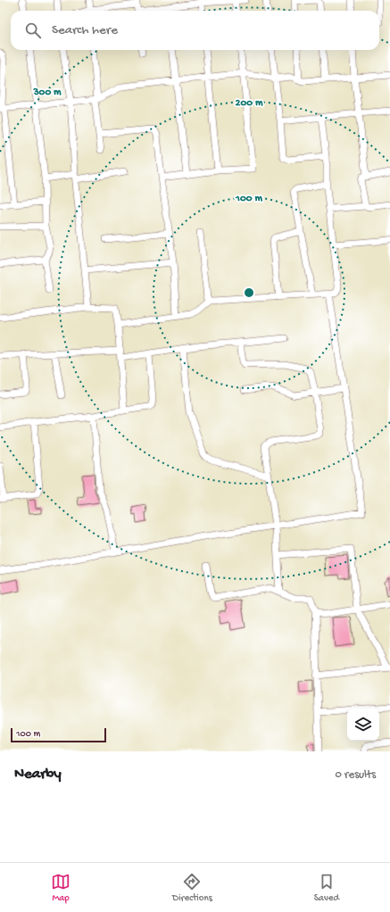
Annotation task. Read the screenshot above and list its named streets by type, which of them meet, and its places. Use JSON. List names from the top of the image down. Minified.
{"scale_bar":"100 m","page":{"search":"Search here","scale":"100 m","heading":["Nearby","0 results"],"nav":["Map","Directions","Saved"]},"rings":["300 m","200 m","100 m"]}
